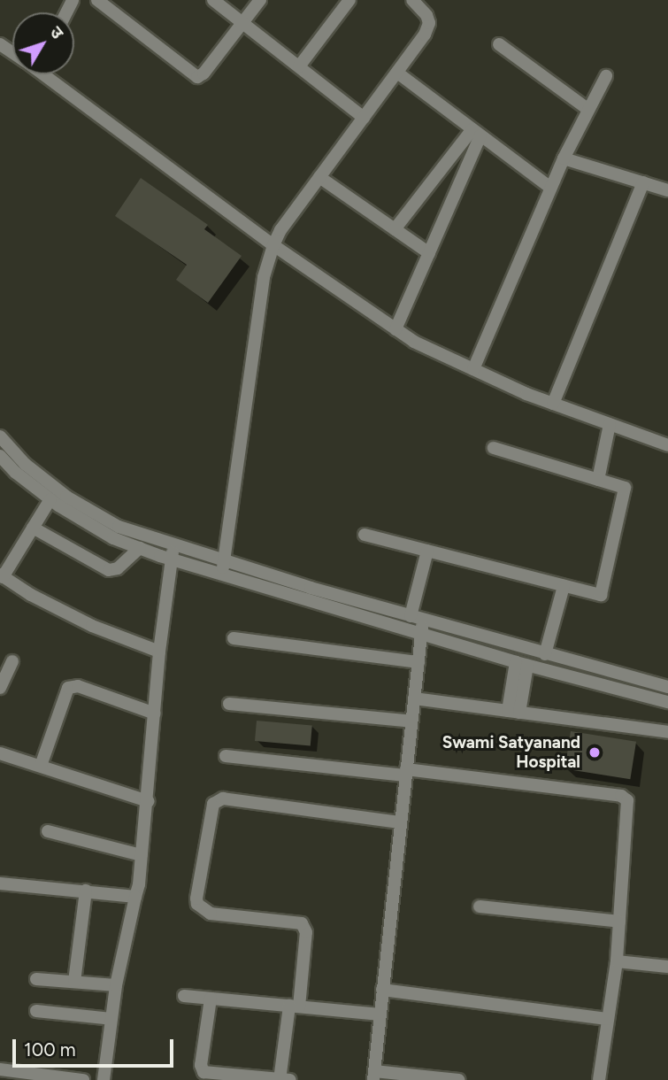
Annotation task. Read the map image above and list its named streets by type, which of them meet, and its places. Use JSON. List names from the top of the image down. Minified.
{"places":["Swami Satyanand Hospital"],"scale_bar":"100 m","north":"top right"}
